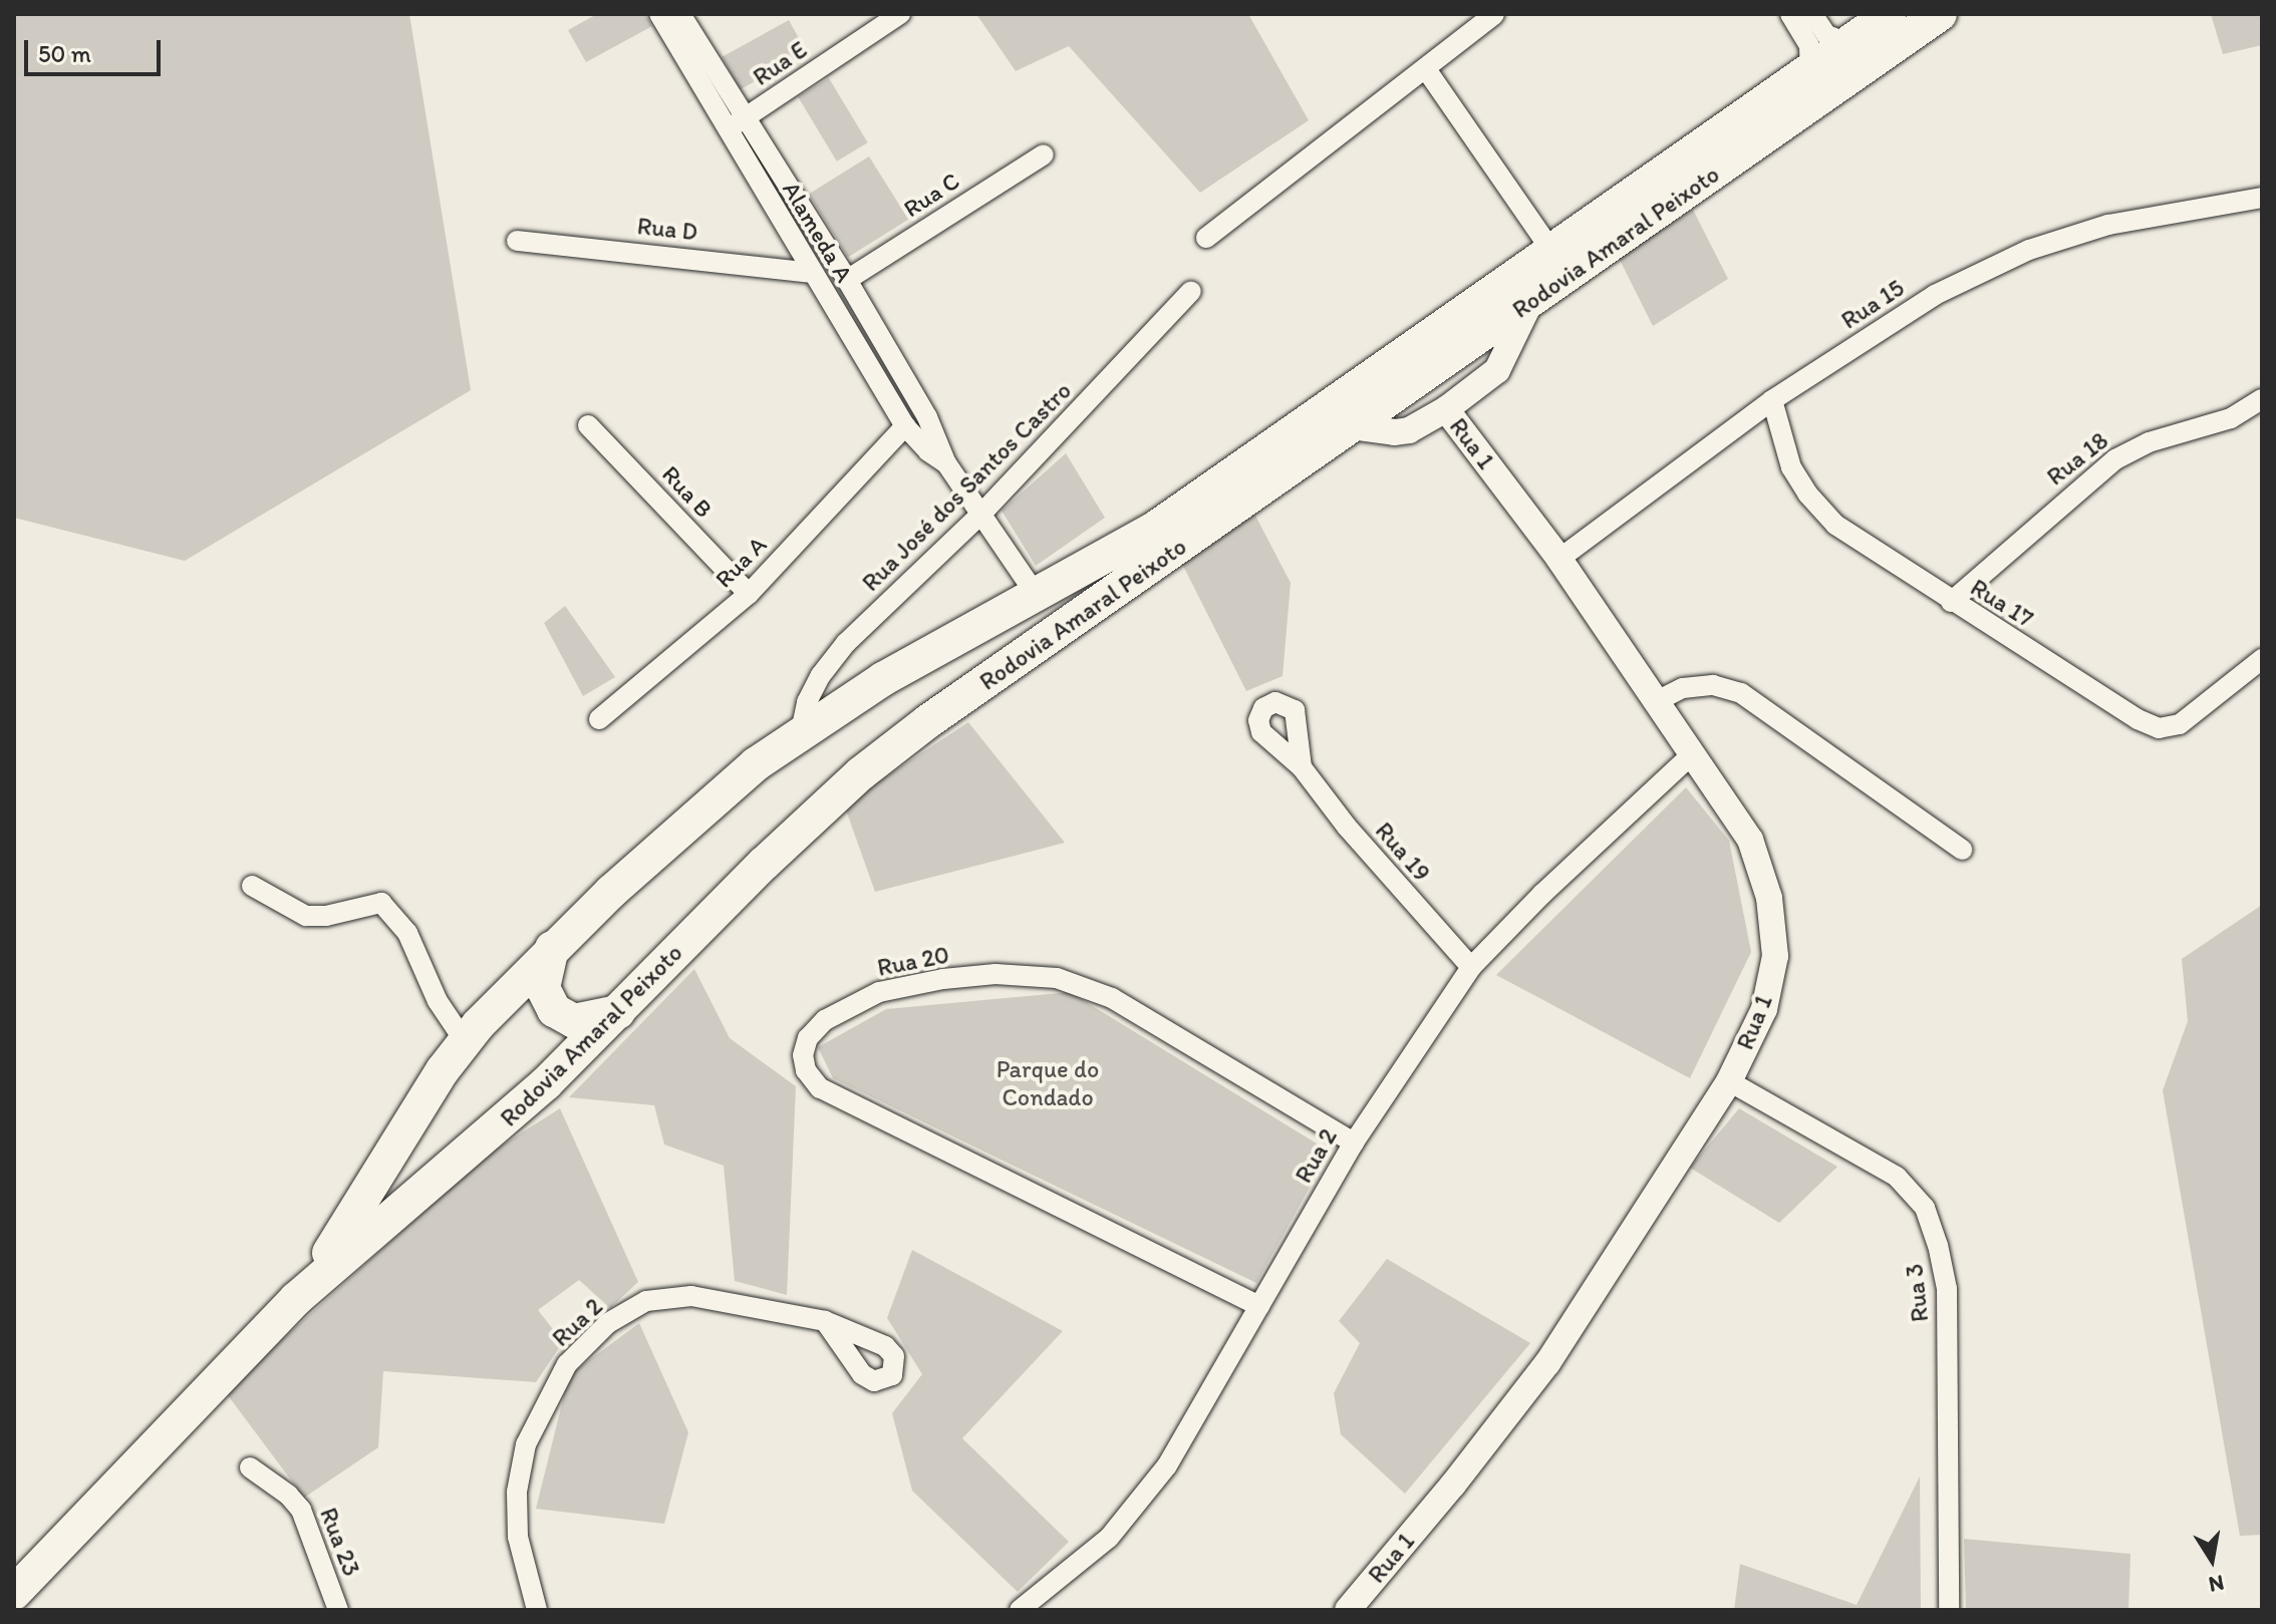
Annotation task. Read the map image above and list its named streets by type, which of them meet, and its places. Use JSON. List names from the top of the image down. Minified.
{"streets":{"highway":["Rodovia Amaral Peixoto"],"street":["Rua E","Rua C","Rua D","Alameda A","Rua 15","Rua 1","Rua 18","Rua José dos Santos Castro","Rua B","Rua A","Rua 17","Rua 19","Rua 20","Rua 2","Rua 3","Rua 23"]},"crossings":[["Rua E","Alameda A"],["Rua C","Alameda A"],["Rua D","Alameda A"],["Alameda A","Rodovia Amaral Peixoto"],["Alameda A","Rua José dos Santos Castro"],["Alameda A","Rua A"],["Rodovia Amaral Peixoto","Rua 1"],["Rodovia Amaral Peixoto","Rua José dos Santos Castro"],["Rua 15","Rua 1"],["Rua 15","Rua 17"],["Rua 1","Rua 2"],["Rua 1","Rua 3"],["Rua 18","Rua 17"],["Rua B","Rua A"],["Rua 19","Rua 2"],["Rua 20","Rua 2"]],"parks":["Parque do Condado"],"scale_bar":"50 m","north":"bottom"}
